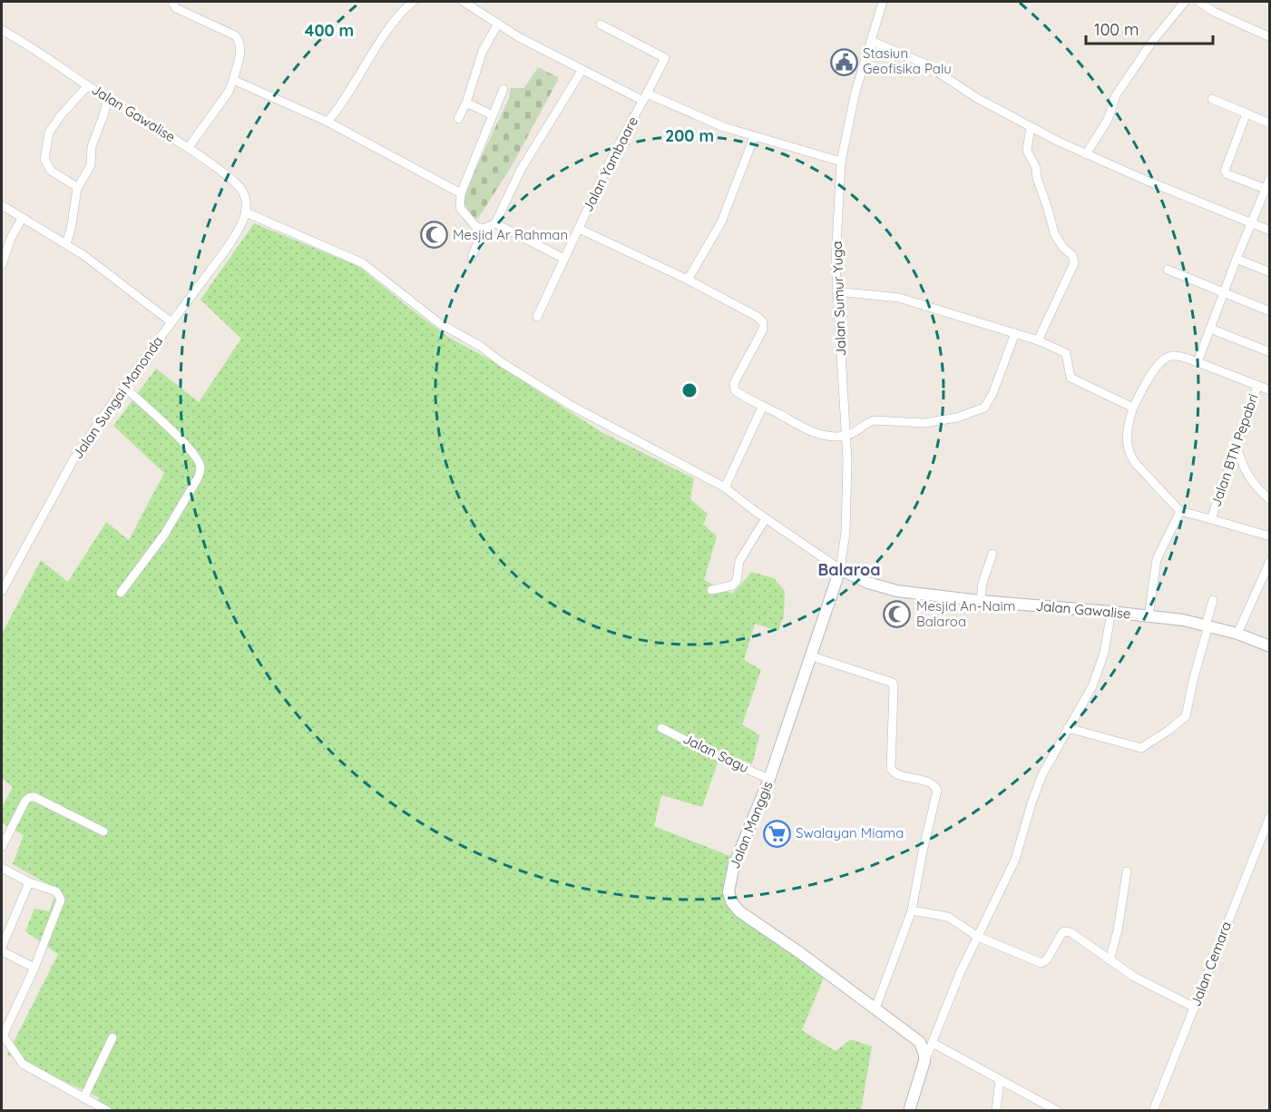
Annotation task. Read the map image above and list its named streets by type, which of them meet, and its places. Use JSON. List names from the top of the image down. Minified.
{"streets":{"street":["Jalan Gawalise","Jalan Yambaare","Jalan Sumur Yuga","Jalan Sungai Manonda","Jalan BTN Pepabri","Jalan Sagu","Jalan Manggis","Jalan Cemara"]},"crossings":[["Jalan Gawalise","Jalan Sumur Yuga"],["Jalan Gawalise","Jalan Sungai Manonda"],["Jalan Gawalise","Jalan Manggis"],["Jalan Sumur Yuga","Jalan Manggis"],["Jalan Sagu","Jalan Manggis"]],"districts":["Balaroa"],"places":{"public building":["Stasiun Geofisika Palu"],"mosque":["Mesjid Ar Rahman","Mesjid An-Naim Balaroa"],"supermarket":["Swalayan Miama"]},"scale_bar":"100 m","rings":["400 m","200 m"]}
